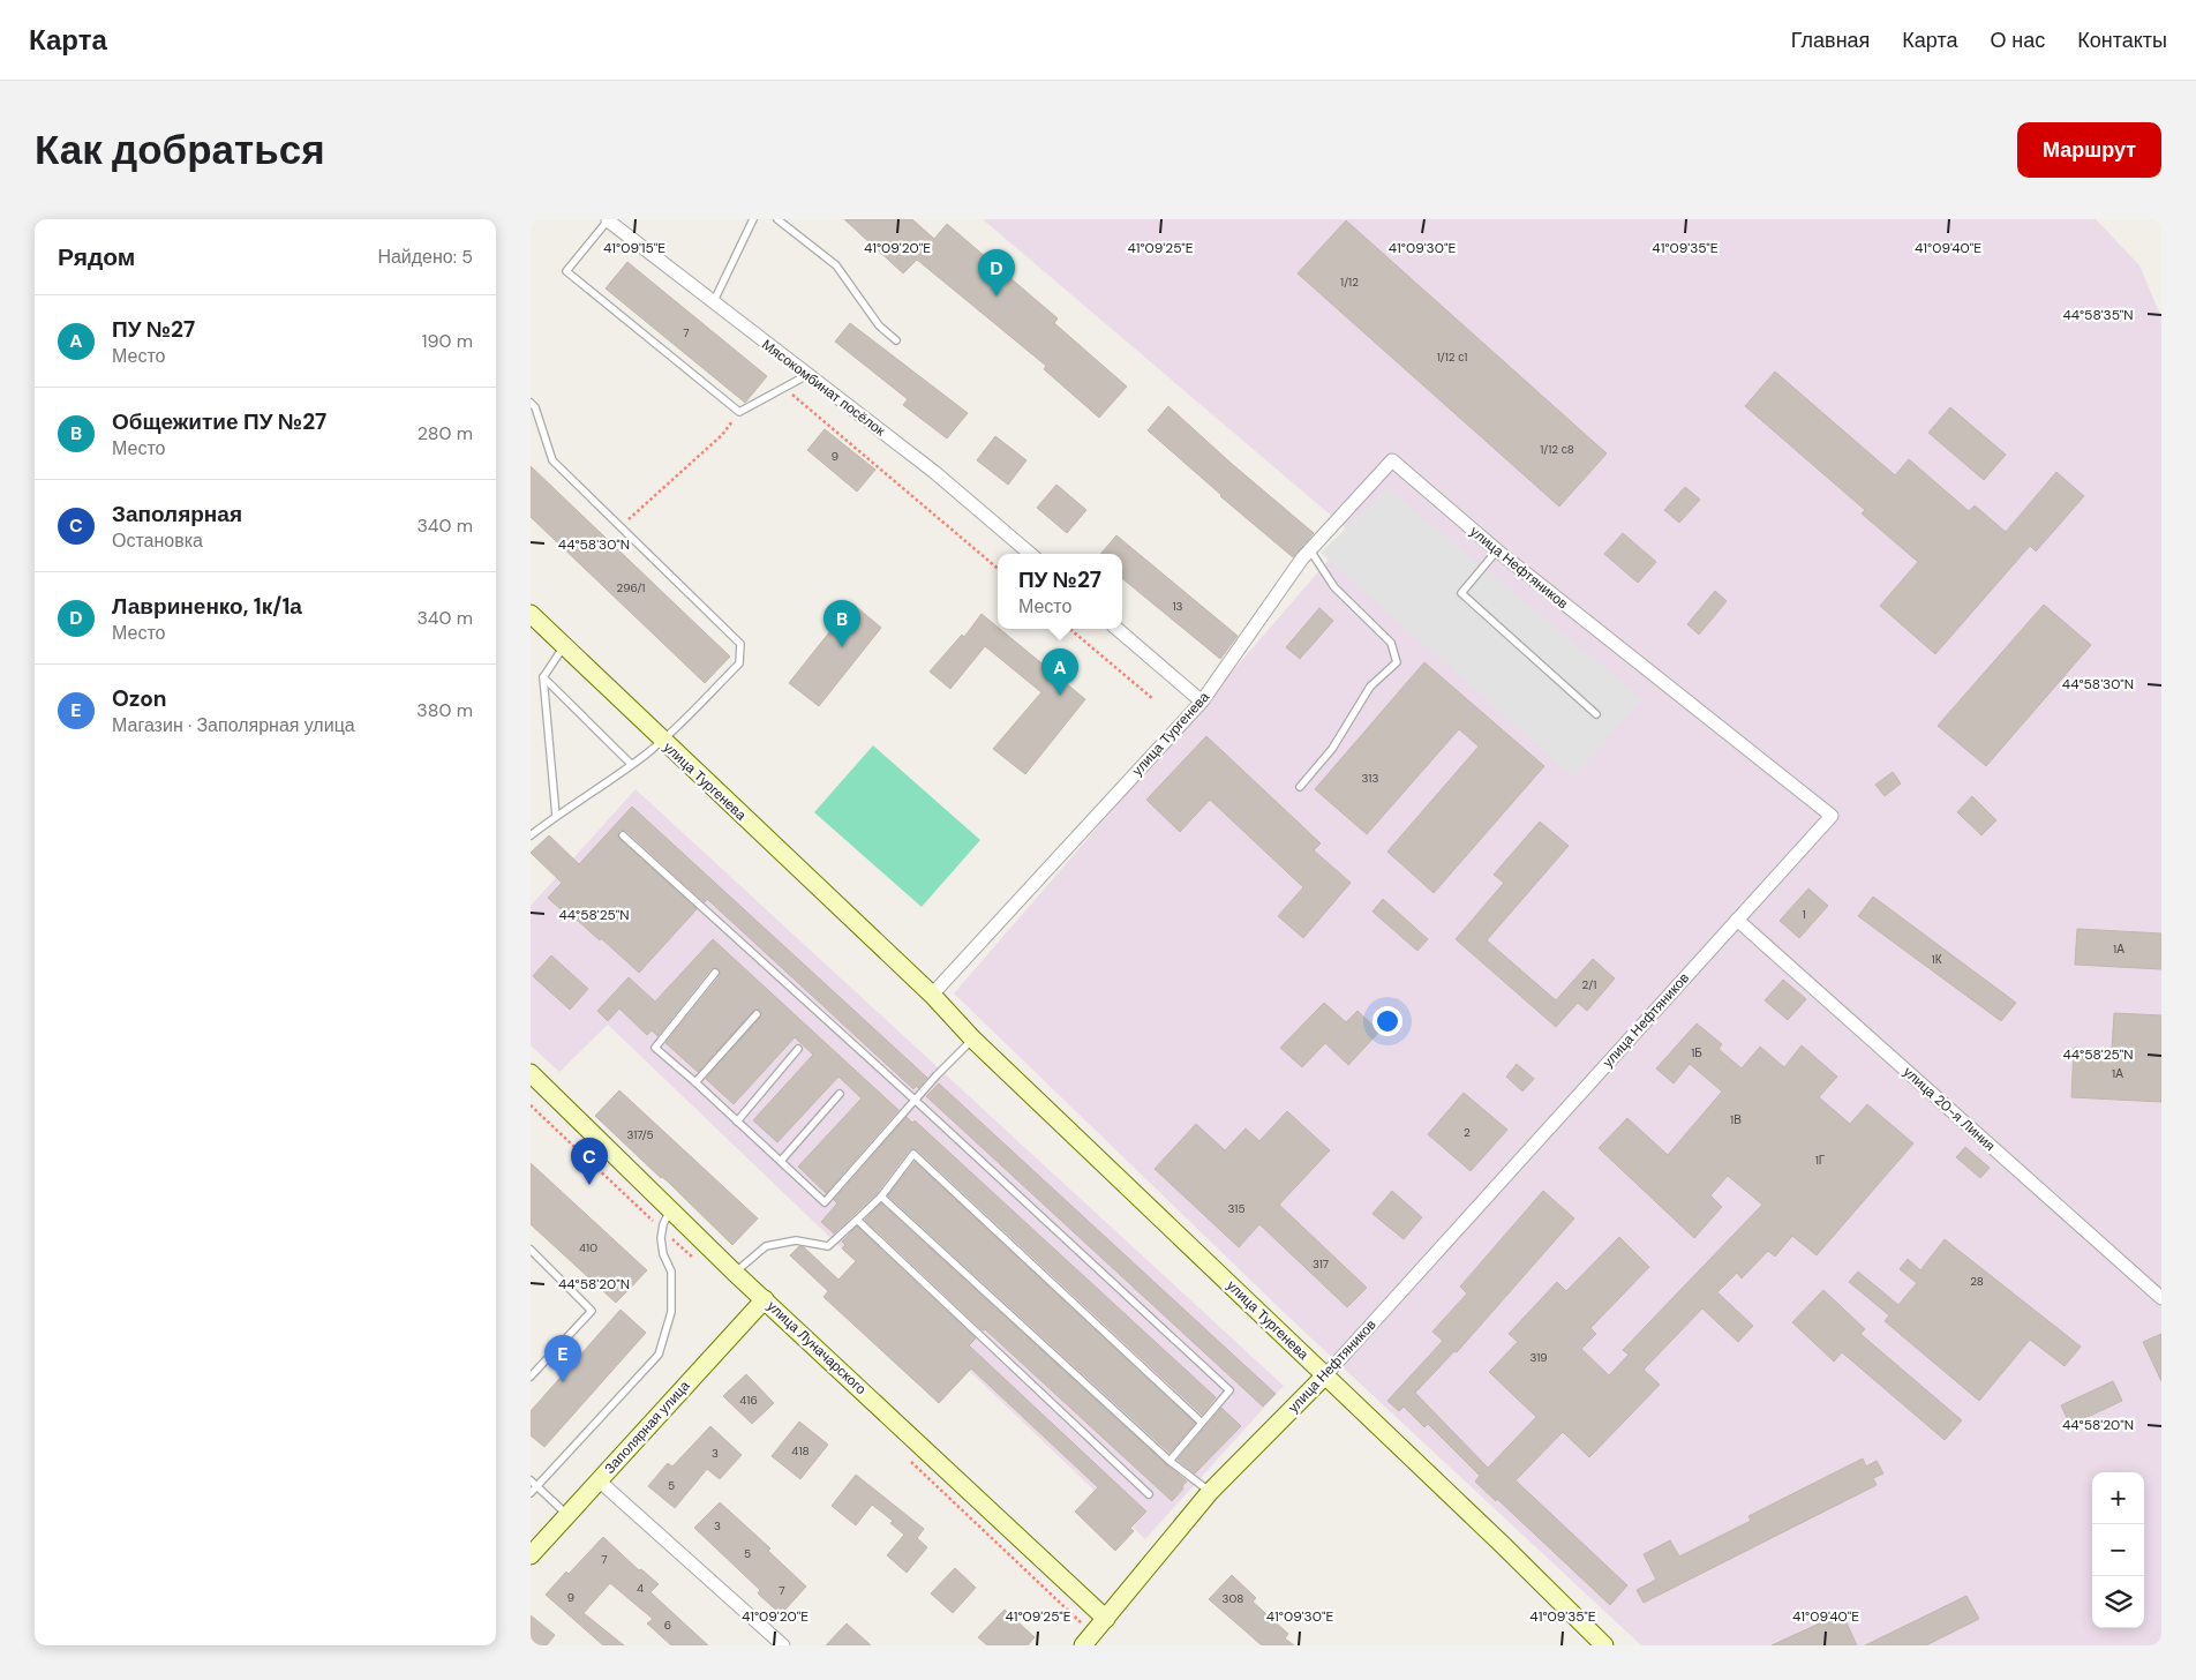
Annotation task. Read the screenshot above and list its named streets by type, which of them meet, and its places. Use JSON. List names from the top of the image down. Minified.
{"streets":{"street":["Мясокомбинат посёлок","улица Нефтяников","улица Тургенева","улица 20-я Линия","улица Луначарского","Заполярная улица"]},"crossings":[["улица Нефтяников","улица Тургенева"],["улица Нефтяников","улица 20-я Линия"],["улица Нефтяников","улица Луначарского"],["улица Луначарского","Заполярная улица"]],"house_numbers":["1/12","7","1/12 с1","1/12 с8","9","296/1","13","313","1","1А","1К","2/1","1Б","1А","1В","2","317/5","1Г","315","410","317","28","319","416","418","3","5","3","5","7","4","7","9","308","6"],"page":{"header":"Карта","nav":["Главная","Карта","О нас","Контакты"],"buttons":"Маршрут","title":"Как добраться","heading":["Рядом","Найдено: 5"],"pins":["D","B","A","C","E"],"list":[{"mark":"A","name":"ПУ №27","note":"Место","value":"190 m"},{"mark":"B","name":"Общежитие ПУ №27","note":"Место","value":"280 m"},{"mark":"C","name":"Заполярная","note":"Остановка","value":"340 m"},{"mark":"D","name":"Лавриненко, 1к/1а","note":"Место","value":"340 m"},{"mark":"E","name":"Ozon","note":"Магазин · Заполярная улица","value":"380 m"}],"popup":["ПУ №27","Место"],"map_buttons":["+","−"]},"coordinates":["41°09'15\"E","41°09'20\"E","41°09'25\"E","41°09'30\"E","41°09'35\"E","41°09'40\"E","44°58'35\"N","44°58'30\"N","44°58'25\"N","44°58'20\"N"]}
